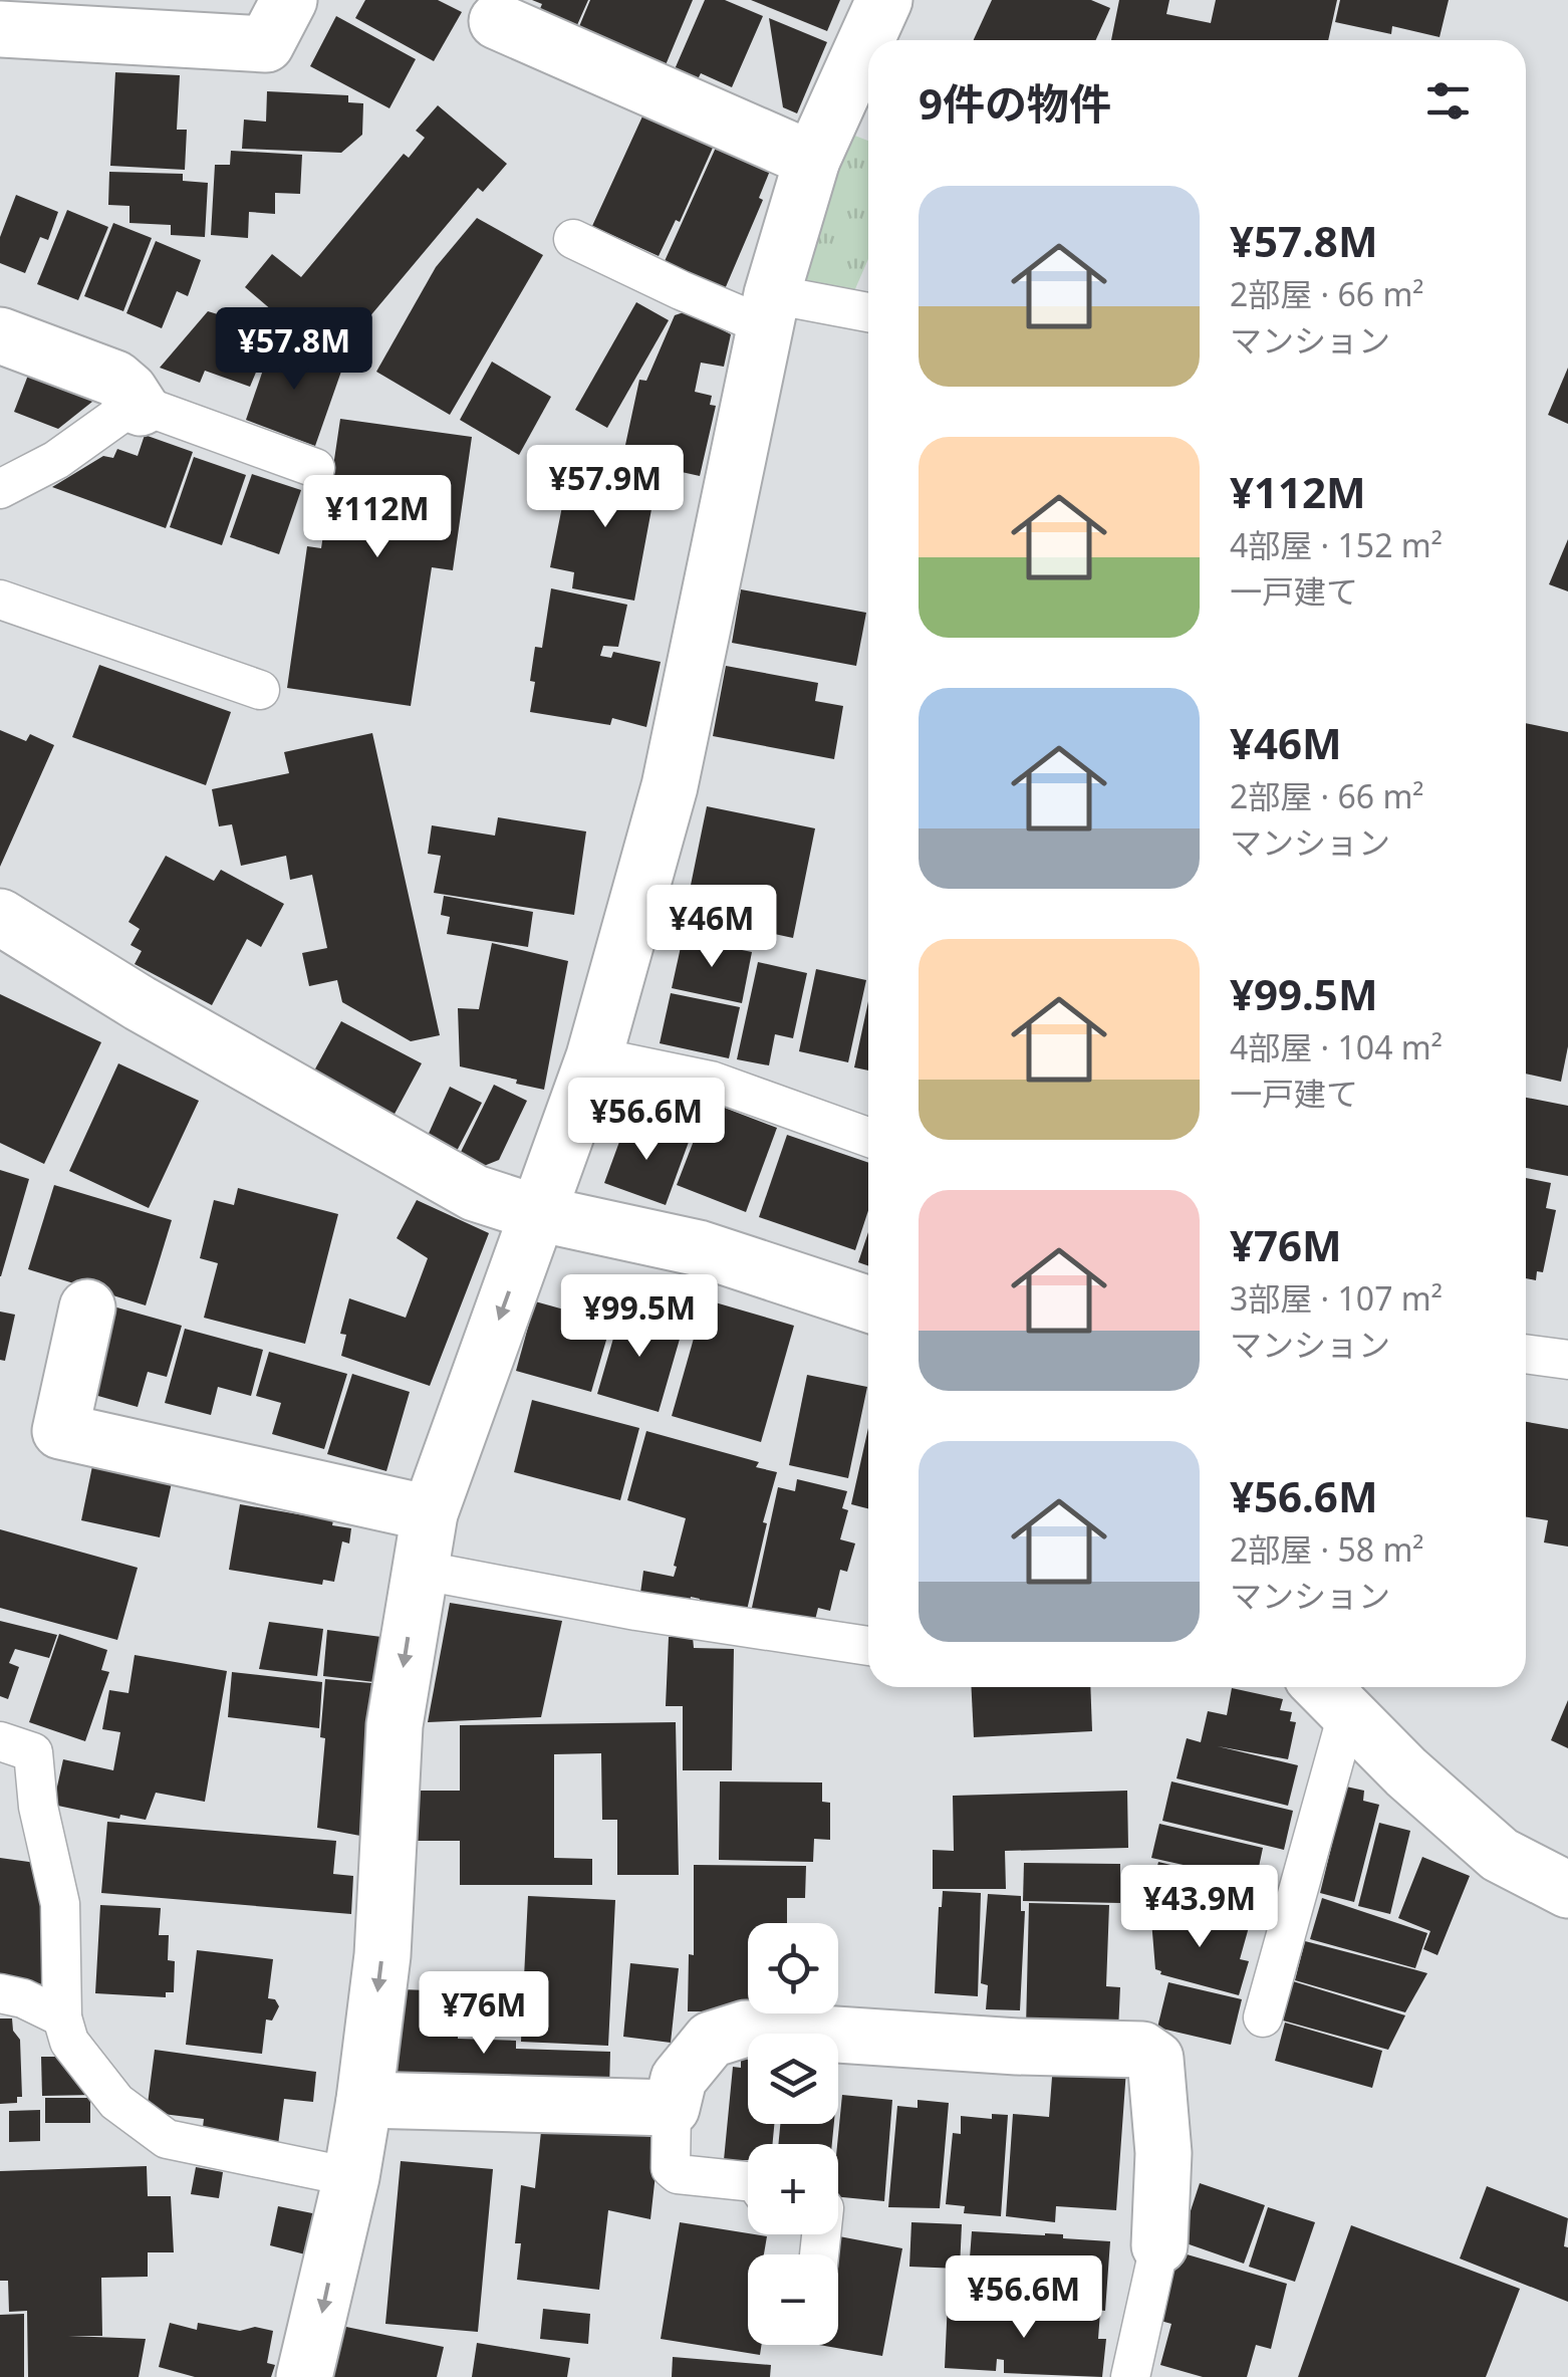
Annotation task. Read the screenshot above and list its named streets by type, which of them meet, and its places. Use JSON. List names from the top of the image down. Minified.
{"page":{"heading":"9件の物件","list":[{"name":"¥57.8M","note":"2部屋 · 66 m² · マンション"},{"name":"¥112M","note":"4部屋 · 152 m² · 一戸建て"},{"name":"¥46M","note":"2部屋 · 66 m² · マンション"},{"name":"¥99.5M","note":"4部屋 · 104 m² · 一戸建て"},{"name":"¥76M","note":"3部屋 · 107 m² · マンション"},{"name":"¥56.6M","note":"2部屋 · 58 m² · マンション"}],"price":["¥57.8M","¥57.9M","¥112M","¥46M","¥56.6M","¥99.5M","¥43.9M","¥76M","¥56.6M"],"map_buttons":["+","−"]}}
